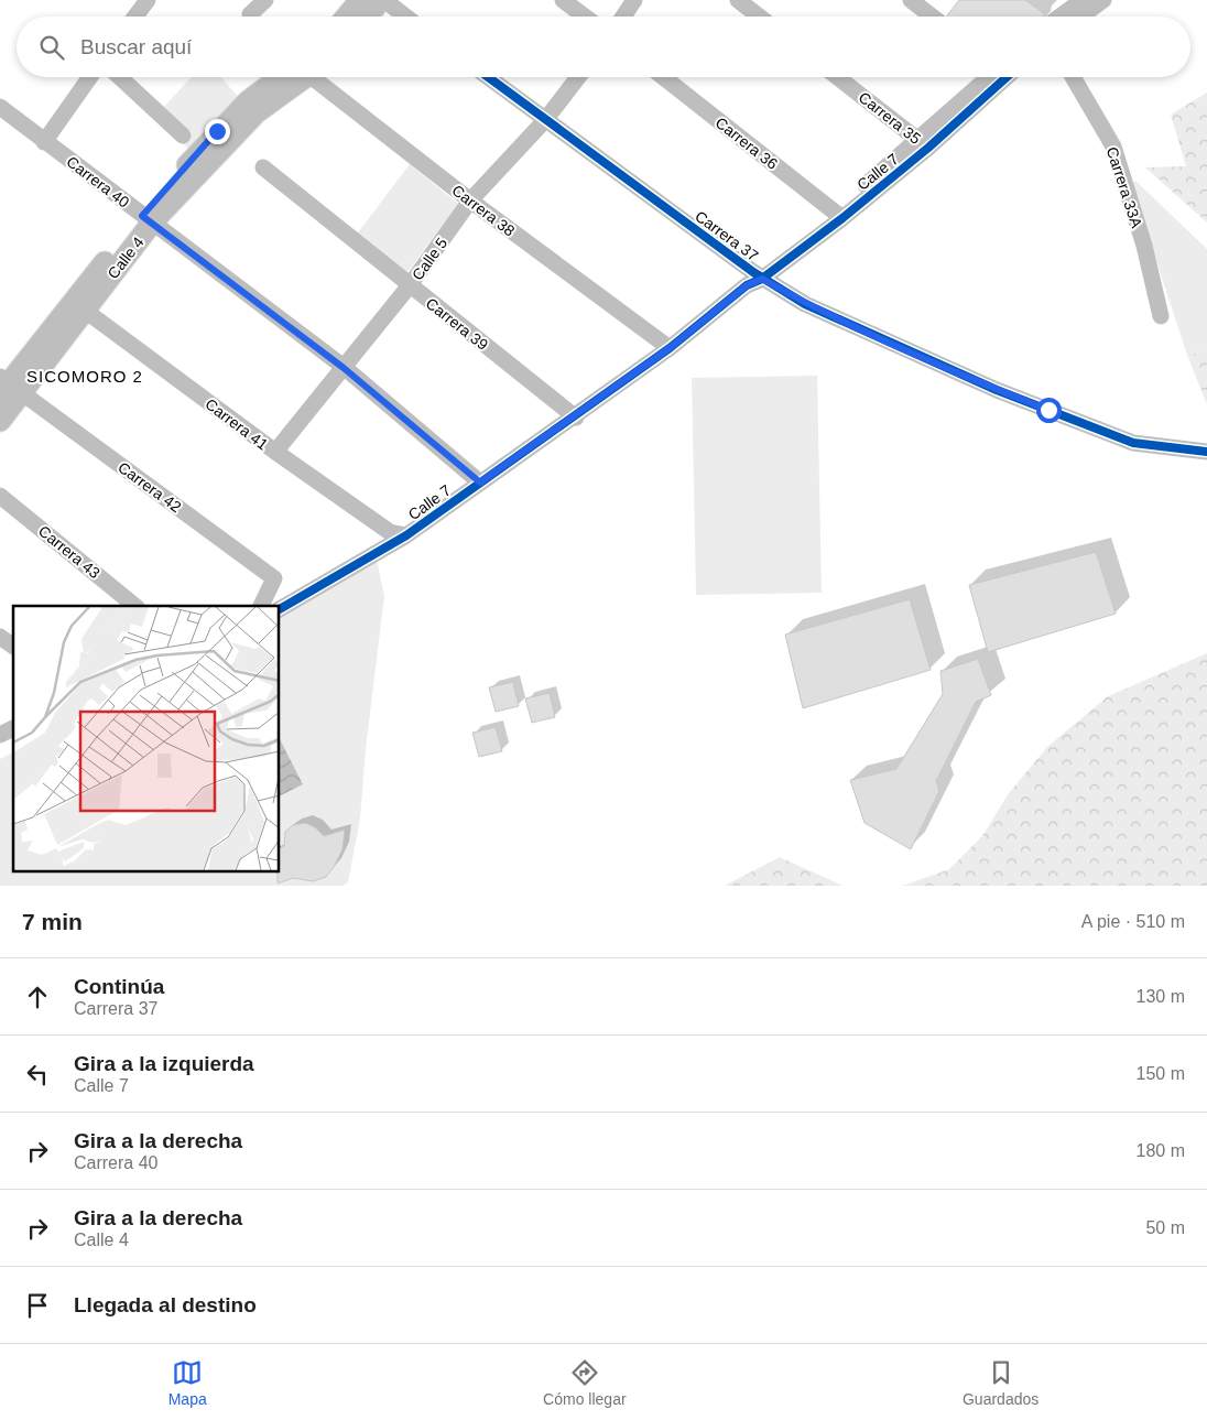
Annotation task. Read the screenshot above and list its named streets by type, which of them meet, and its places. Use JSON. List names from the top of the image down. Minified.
{"streets":{"main road":["Calle 4"],"street":["Carrera 35","Carrera 36","Calle 7","Carrera 40","Carrera 33A","Carrera 38","Carrera 37","Calle 5","Carrera 39","Carrera 41","Carrera 42","Carrera 43"]},"crossings":[["Carrera 35","Calle 7"],["Carrera 36","Calle 7"],["Calle 7","Carrera 40"],["Calle 7","Carrera 38"],["Calle 7","Carrera 37"],["Calle 7","Carrera 39"],["Calle 7","Carrera 41"],["Carrera 40","Calle 4"],["Carrera 40","Calle 5"],["Carrera 38","Calle 5"],["Carrera 37","Calle 5"],["Calle 4","Carrera 41"],["Calle 4","Carrera 42"],["Calle 5","Carrera 39"],["Calle 5","Carrera 41"]],"districts":["SICOMORO 2"],"page":{"search":"Buscar aquí","heading":["7 min","A pie · 510 m"],"list":[["Continúa","Carrera 37","130 m"],["Gira a la izquierda","Calle 7","150 m"],["Gira a la derecha","Carrera 40","180 m"],["Gira a la derecha","Calle 4","50 m"],"Llegada al destino"],"nav":["Mapa","Cómo llegar","Guardados"]}}
